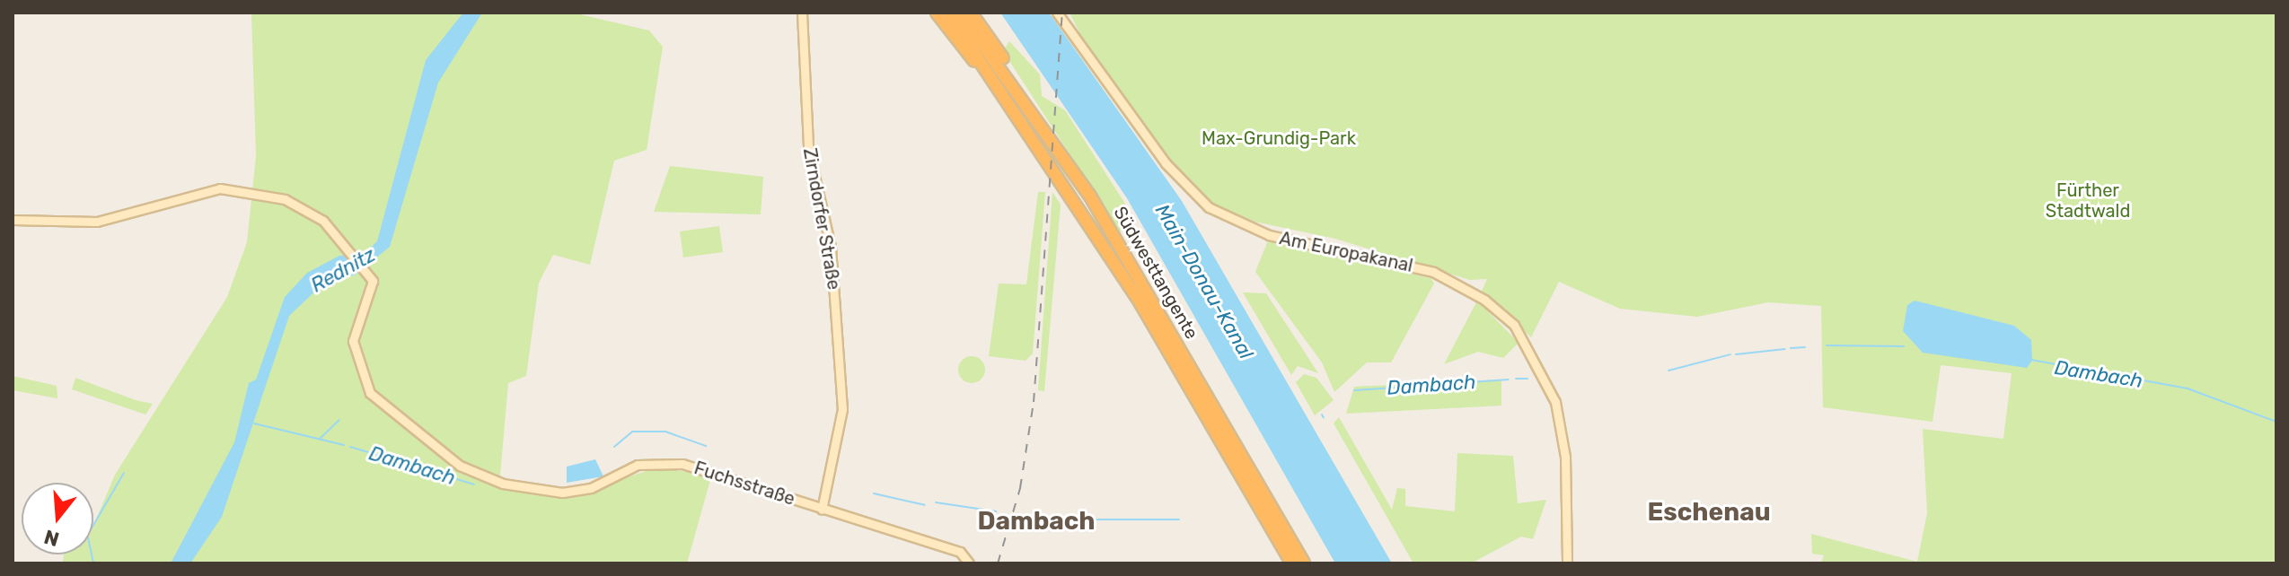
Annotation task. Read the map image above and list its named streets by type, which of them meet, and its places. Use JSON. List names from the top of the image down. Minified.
{"streets":{"highway":["Südwesttangente"],"main road":["Zirndorfer Straße","Am Europakanal","Fuchsstraße"]},"crossings":[["Zirndorfer Straße","Fuchsstraße"]],"districts":["Eschenau","Dambach"],"water":["Rednitz","Main-Donau-Kanal","Dambach"],"parks":["Max-Grundig-Park","Fürther Stadtwald"],"north":"bottom"}
